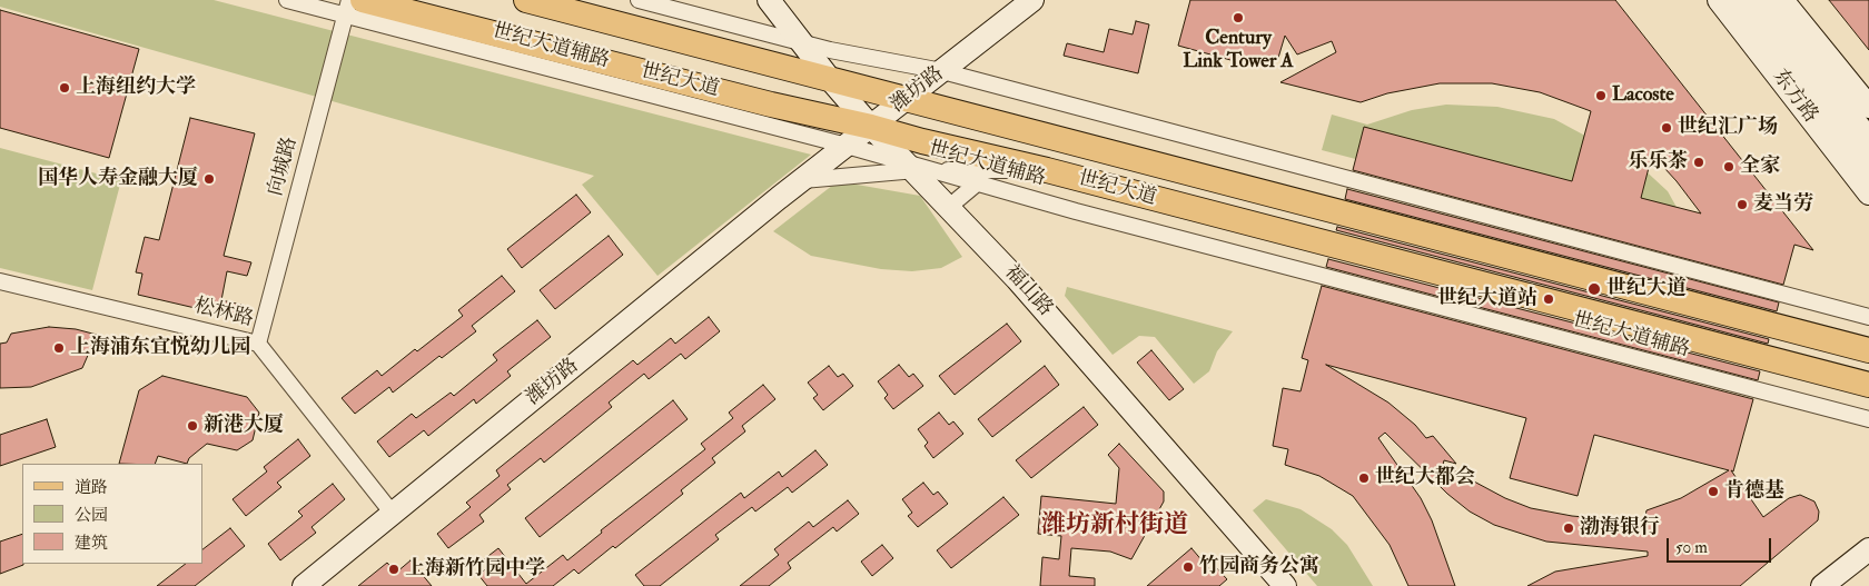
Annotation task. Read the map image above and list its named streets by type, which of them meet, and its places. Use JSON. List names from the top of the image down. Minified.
{"streets":{"main road":["世纪大道"],"street":["世纪大道辅路","潍坊路","东方路","向城路","福山路","松林路"]},"crossings":[["世纪大道辅路","世纪大道"],["世纪大道辅路","潍坊路"],["世纪大道辅路","向城路"],["世纪大道辅路","福山路"],["世纪大道","潍坊路"],["世纪大道","向城路"],["世纪大道","福山路"],["潍坊路","福山路"],["潍坊路","松林路"],["向城路","松林路"]],"districts":["潍坊新村街道"],"places":["Century Link Tower A","上海纽约大学","Lacoste","世纪汇广场","乐乐茶","全家","国华人寿金融大厦","麦当劳","世纪大道","世纪大道站","上海浦东宜悦幼儿园","新港大厦","世纪大都会","肯德基","渤海银行","竹园商务公寓","上海新竹园中学"],"legend":["道路","公园","建筑"],"scale_bar":"50 m"}
